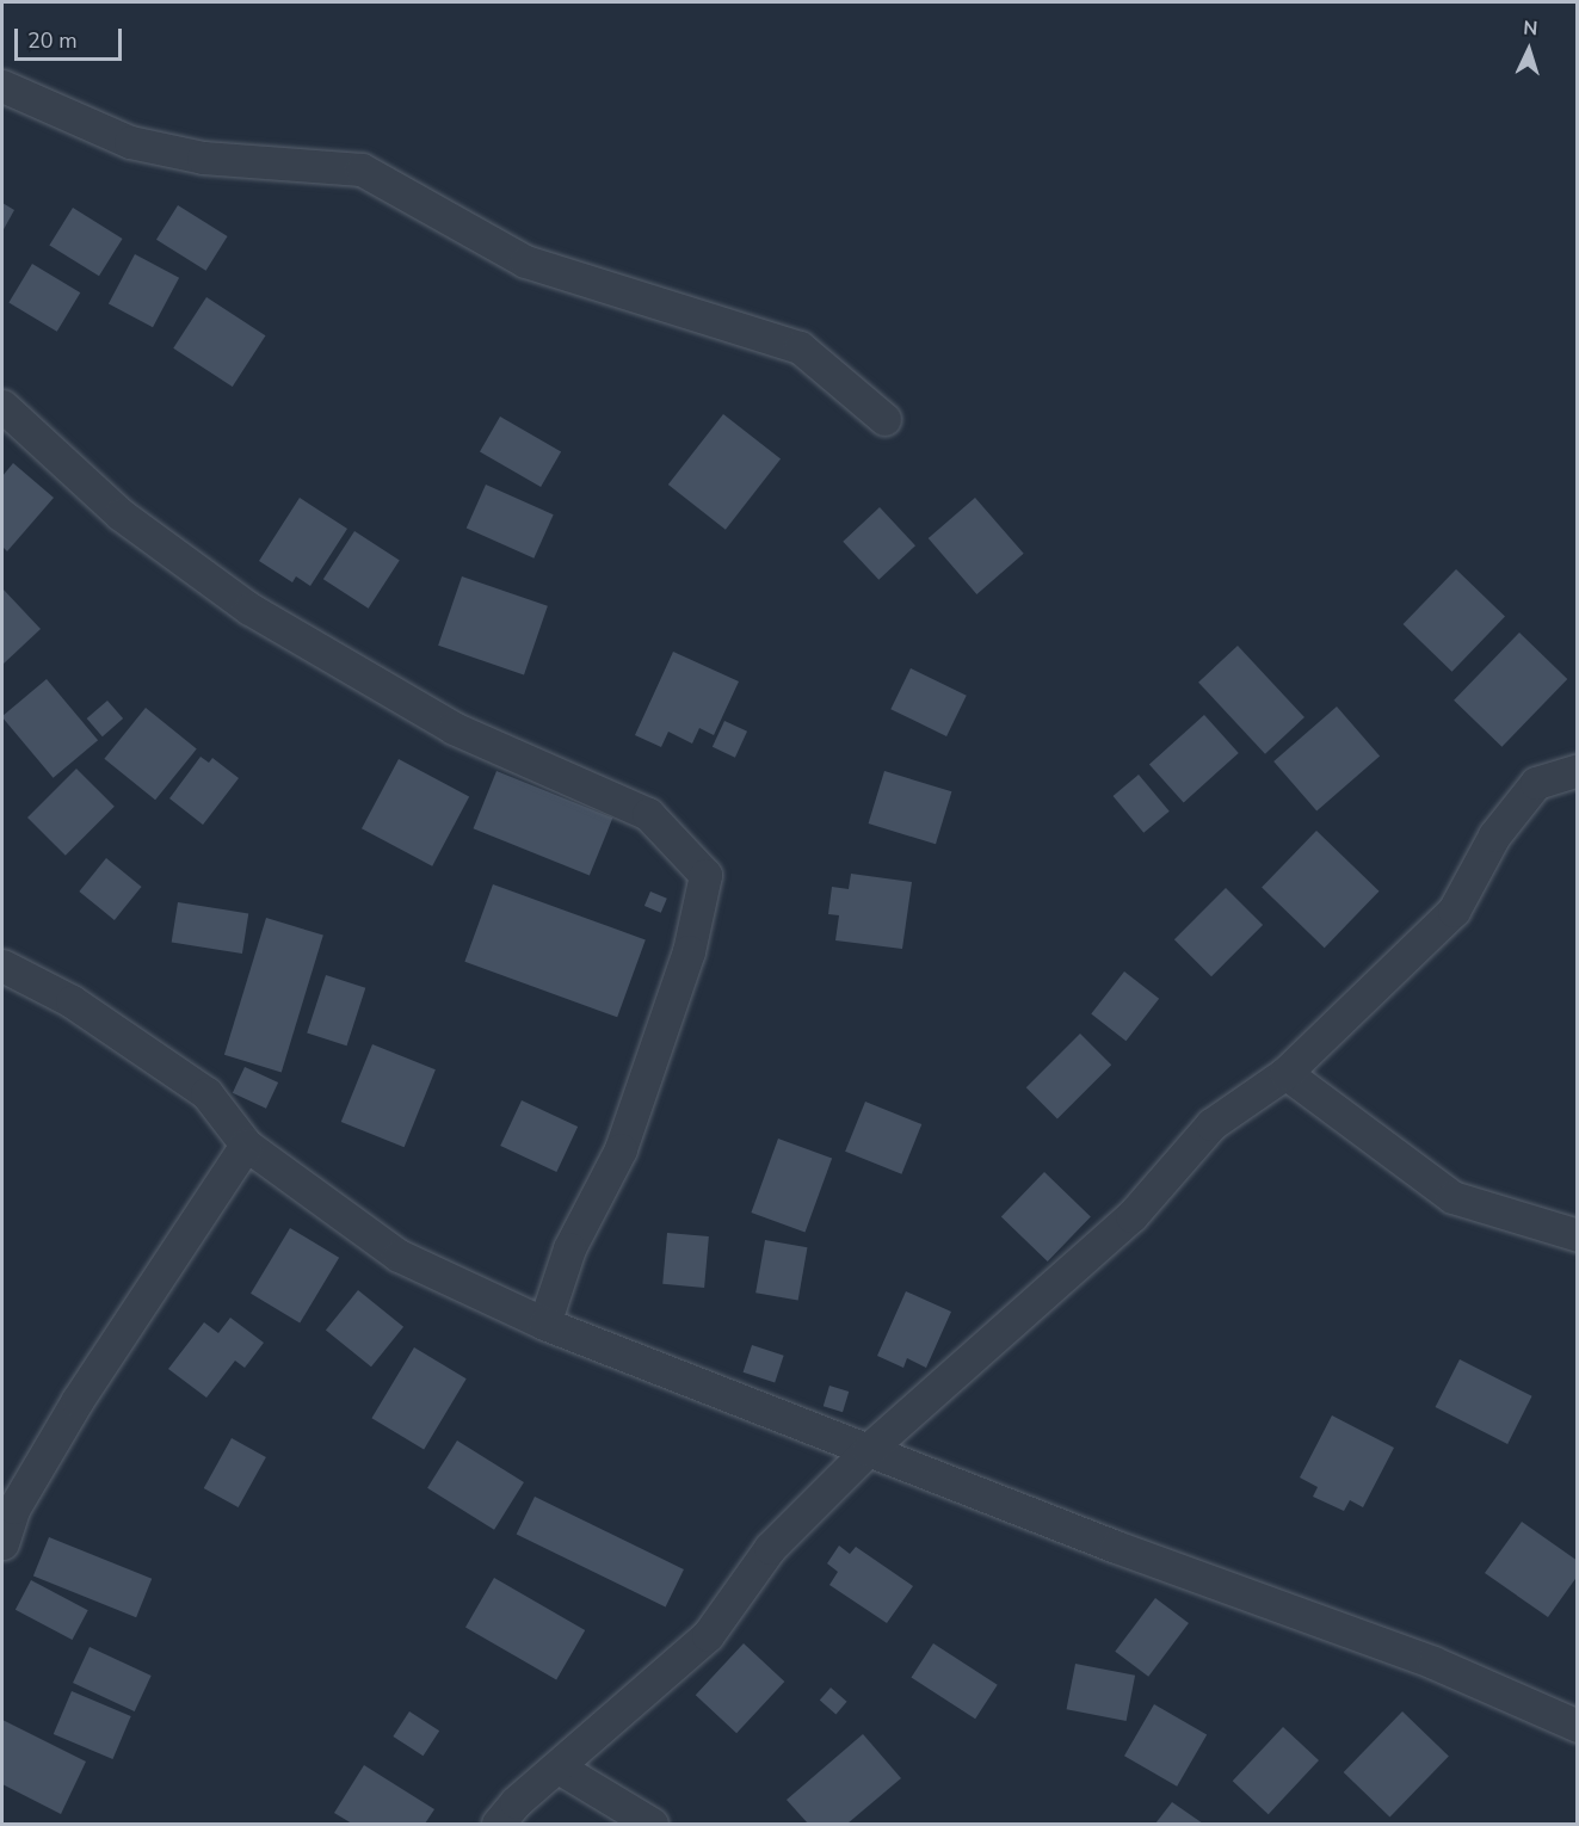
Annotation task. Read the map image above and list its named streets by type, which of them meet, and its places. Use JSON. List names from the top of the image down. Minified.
{"scale_bar":"20 m","north":"top"}
